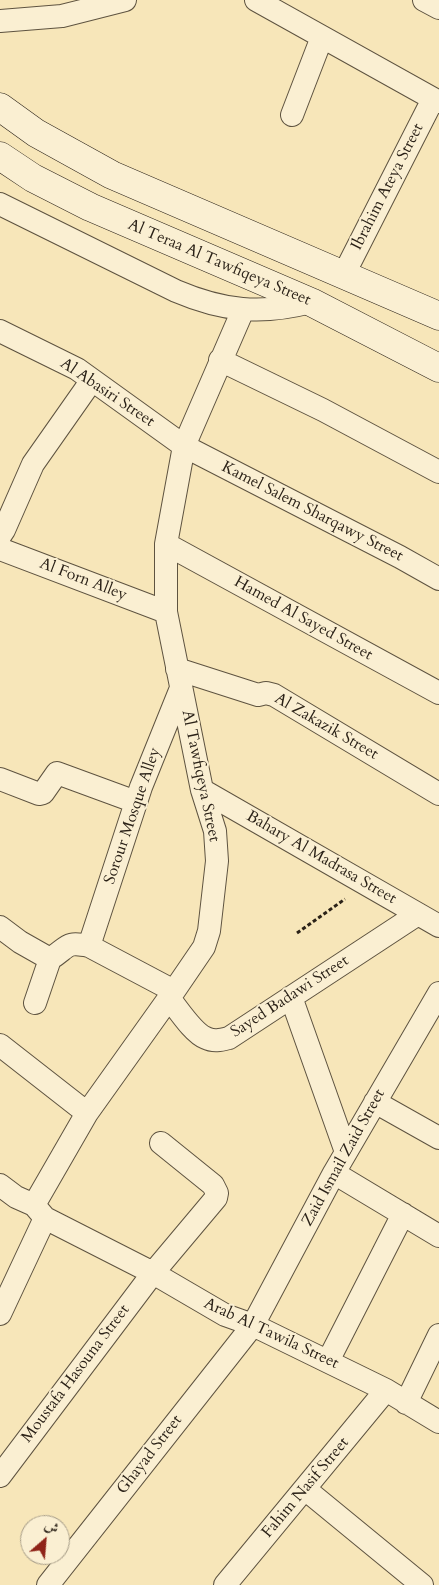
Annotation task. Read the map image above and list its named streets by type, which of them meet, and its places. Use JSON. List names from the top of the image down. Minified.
{"streets":{"main road":["Al Teraa Al Tawfiqeya Street"],"street":["Ibrahim Ateya Street","Al Abasiri Street","Kamel Salem Sharqawy Street","Al Forn Alley","Hamed Al Sayed Street","Al Zakazik Street","Al Tawfiqeya Street","Sorour Mosque Alley","Bahary Al Madrasa Street","Sayed Badawi Street","Zaid Ismail Zaid Street","Arab Al Tawila Street","Moustafa Hasouna Street","Ghayad Street","Fahim Nasif Street"]},"crossings":[["Al Abasiri Street","Kamel Salem Sharqawy Street"],["Al Abasiri Street","Al Tawfiqeya Street"],["Kamel Salem Sharqawy Street","Al Tawfiqeya Street"],["Al Forn Alley","Al Tawfiqeya Street"],["Hamed Al Sayed Street","Al Tawfiqeya Street"],["Al Zakazik Street","Al Tawfiqeya Street"],["Al Zakazik Street","Sorour Mosque Alley"],["Al Tawfiqeya Street","Sorour Mosque Alley"],["Al Tawfiqeya Street","Bahary Al Madrasa Street"],["Al Tawfiqeya Street","Sayed Badawi Street"],["Al Tawfiqeya Street","Arab Al Tawila Street"],["Bahary Al Madrasa Street","Sayed Badawi Street"],["Zaid Ismail Zaid Street","Arab Al Tawila Street"],["Zaid Ismail Zaid Street","Ghayad Street"],["Arab Al Tawila Street","Moustafa Hasouna Street"],["Arab Al Tawila Street","Ghayad Street"],["Arab Al Tawila Street","Fahim Nasif Street"]],"north":"top right"}
